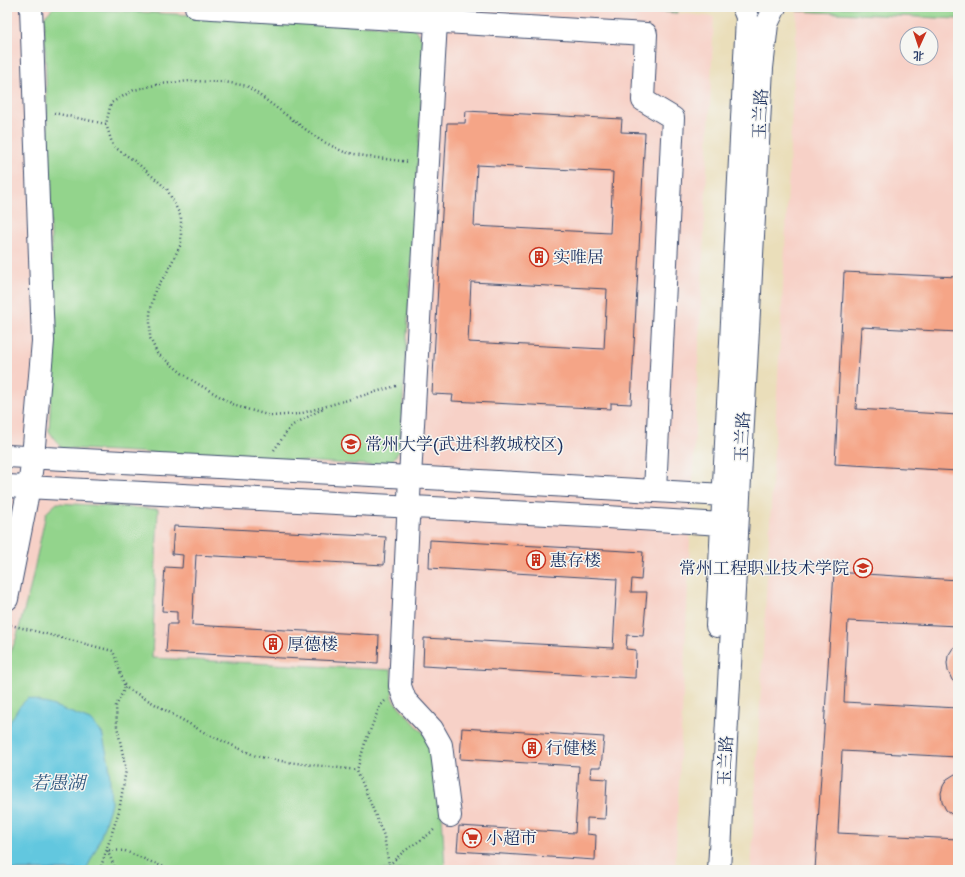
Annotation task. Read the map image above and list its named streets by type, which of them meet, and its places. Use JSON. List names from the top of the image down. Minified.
{"streets":{"street":["玉兰路"]},"water":["若愚湖"],"places":{"building":["实唯居","惠存楼","厚德楼","行健楼"],"school or university":["常州大学(武进科教城校区)","常州工程职业技术学院"],"supermarket":["小超市"]},"north":"bottom"}
